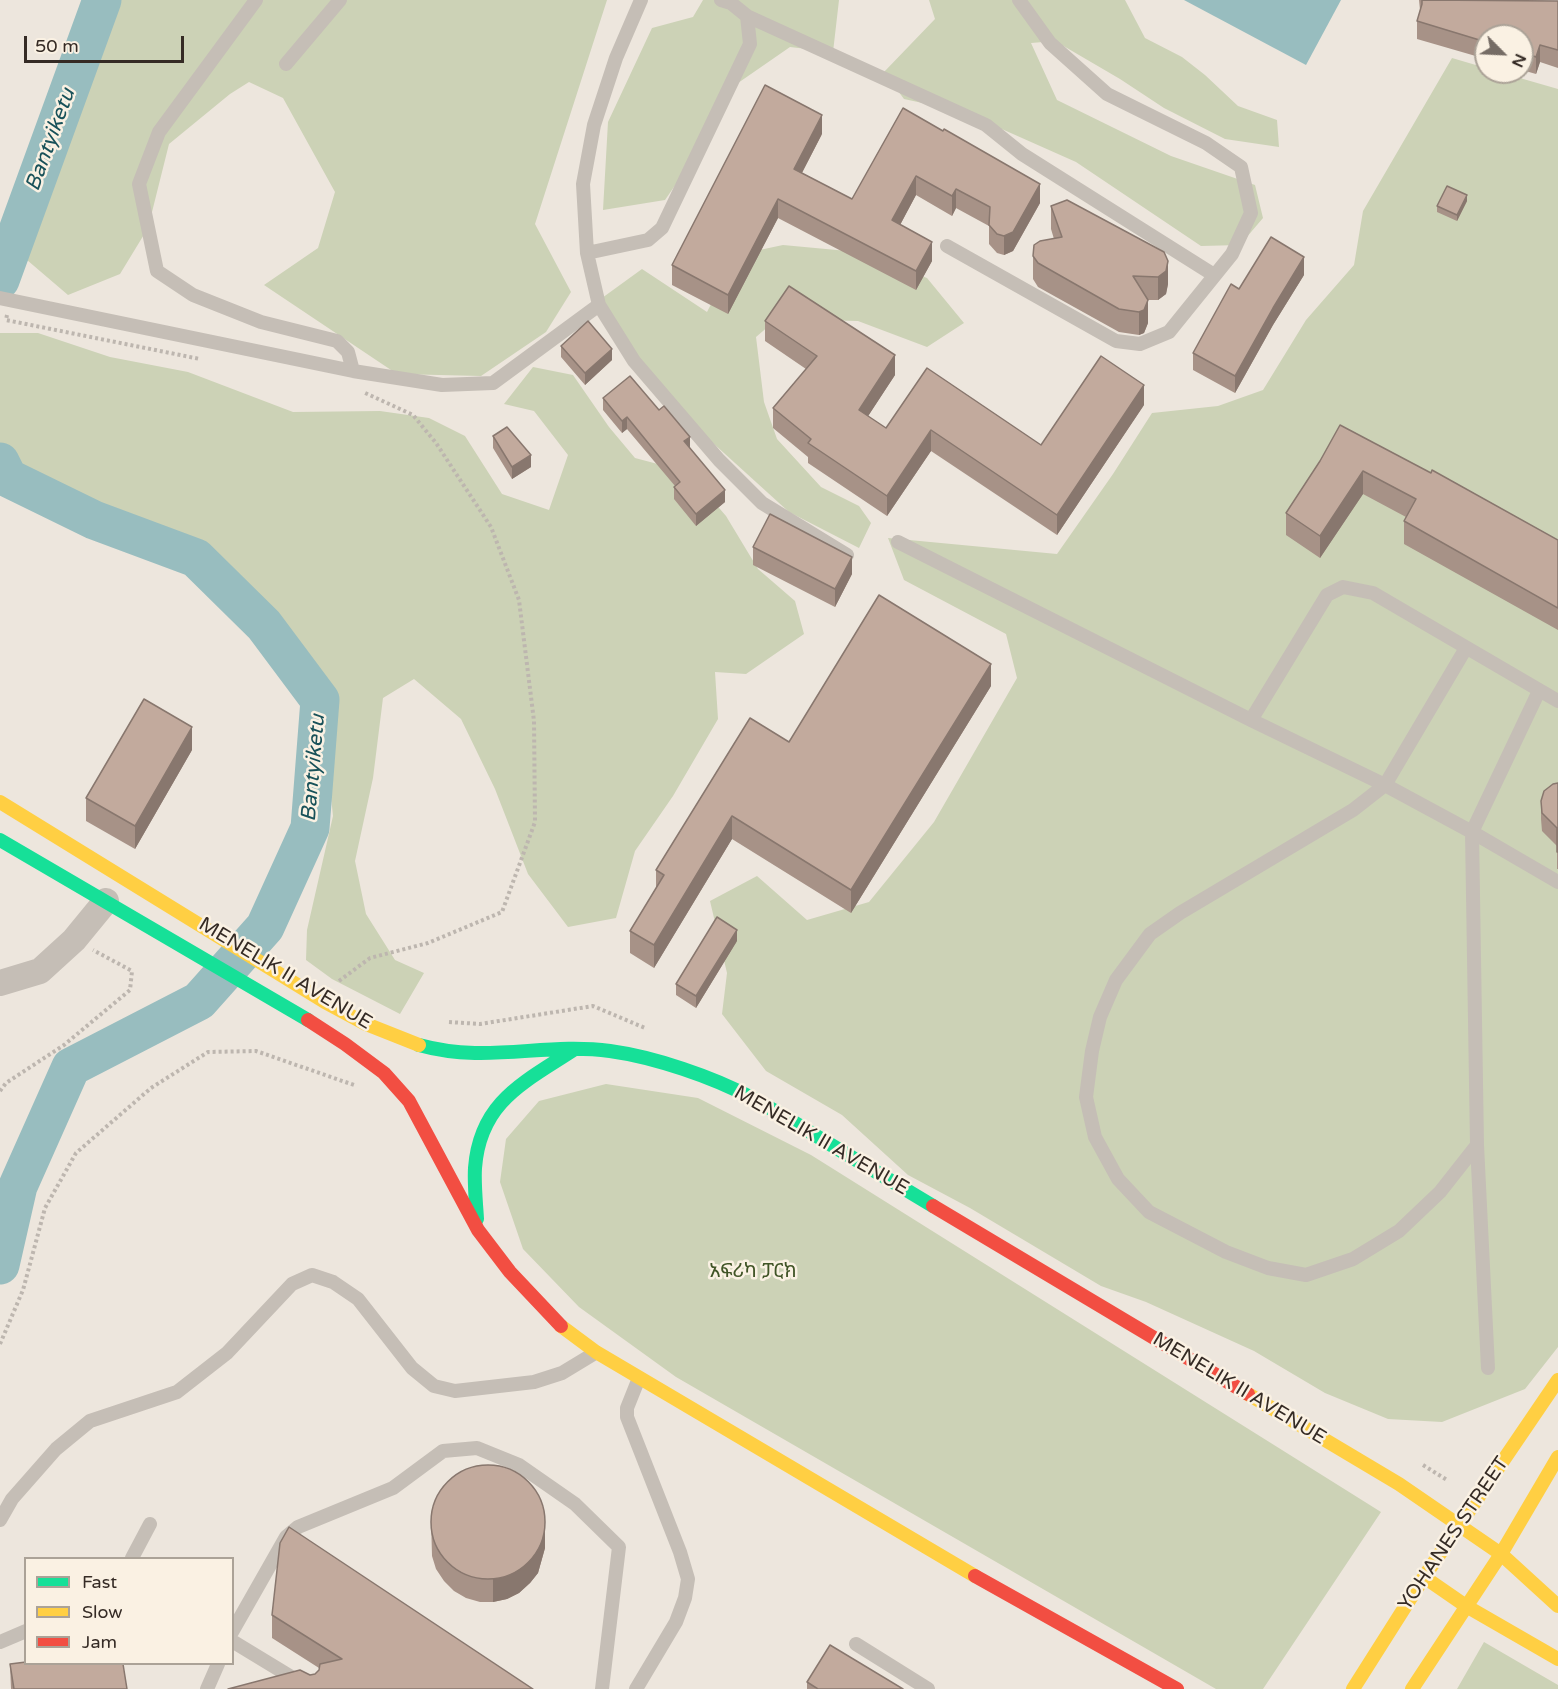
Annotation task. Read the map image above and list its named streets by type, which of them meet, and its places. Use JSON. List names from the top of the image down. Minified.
{"streets":{"main road":["MENELIK II AVENUE","YOHANES STREET"]},"crossings":[["MENELIK II AVENUE","YOHANES STREET"]],"water":["Bantyiketu"],"parks":["አፍሪካ ፓርክ"],"legend":["Fast","Slow","Jam"],"scale_bar":"50 m","north":"bottom right"}
